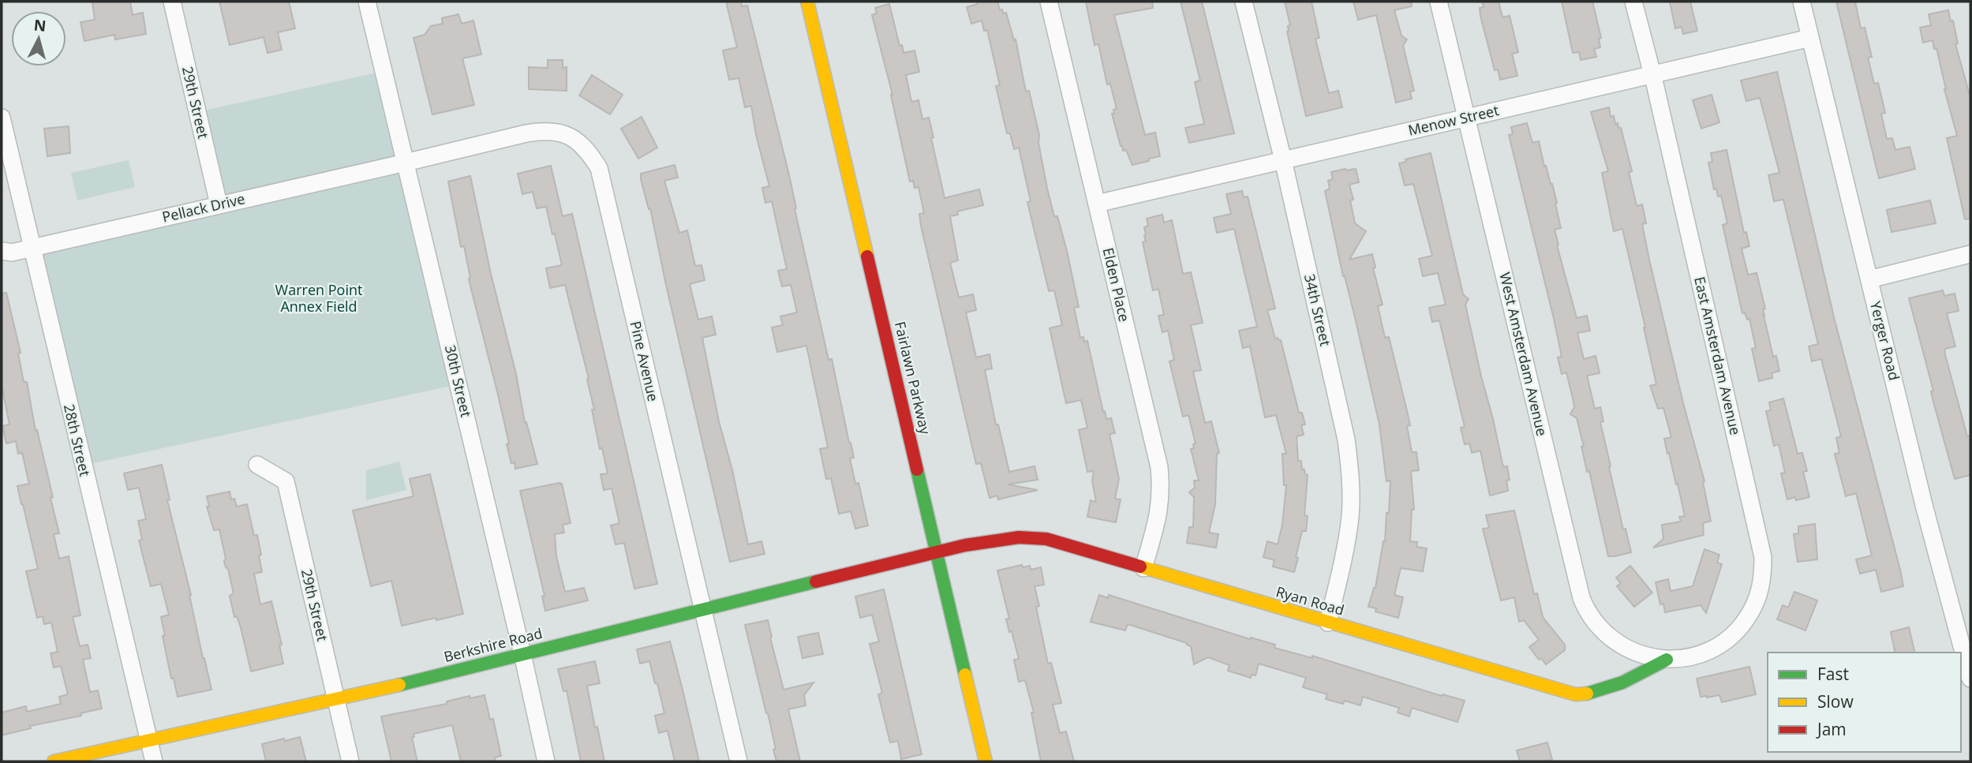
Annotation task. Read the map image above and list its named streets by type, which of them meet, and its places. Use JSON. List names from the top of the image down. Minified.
{"streets":{"street":["29th Street","Menow Street","Pellack Drive","Elden Place","34th Street","Yerger Road","West Amsterdam Avenue","East Amsterdam Avenue","Pine Avenue","Fairlawn Parkway","30th Street","28th Street","Ryan Road","Berkshire Road"]},"crossings":[["29th Street","Pellack Drive"],["29th Street","Berkshire Road"],["Menow Street","Elden Place"],["Menow Street","34th Street"],["Menow Street","Yerger Road"],["Menow Street","West Amsterdam Avenue"],["Menow Street","East Amsterdam Avenue"],["Pellack Drive","Pine Avenue"],["Pellack Drive","30th Street"],["Pellack Drive","28th Street"],["Elden Place","Ryan Road"],["34th Street","Ryan Road"],["West Amsterdam Avenue","East Amsterdam Avenue"],["West Amsterdam Avenue","Ryan Road"],["East Amsterdam Avenue","Ryan Road"],["Pine Avenue","30th Street"],["Pine Avenue","Berkshire Road"],["Fairlawn Parkway","Ryan Road"],["Fairlawn Parkway","Berkshire Road"],["30th Street","Berkshire Road"],["28th Street","Berkshire Road"],["Ryan Road","Berkshire Road"]],"parks":["Warren Point Annex Field"],"legend":["Fast","Slow","Jam"],"north":"top"}
